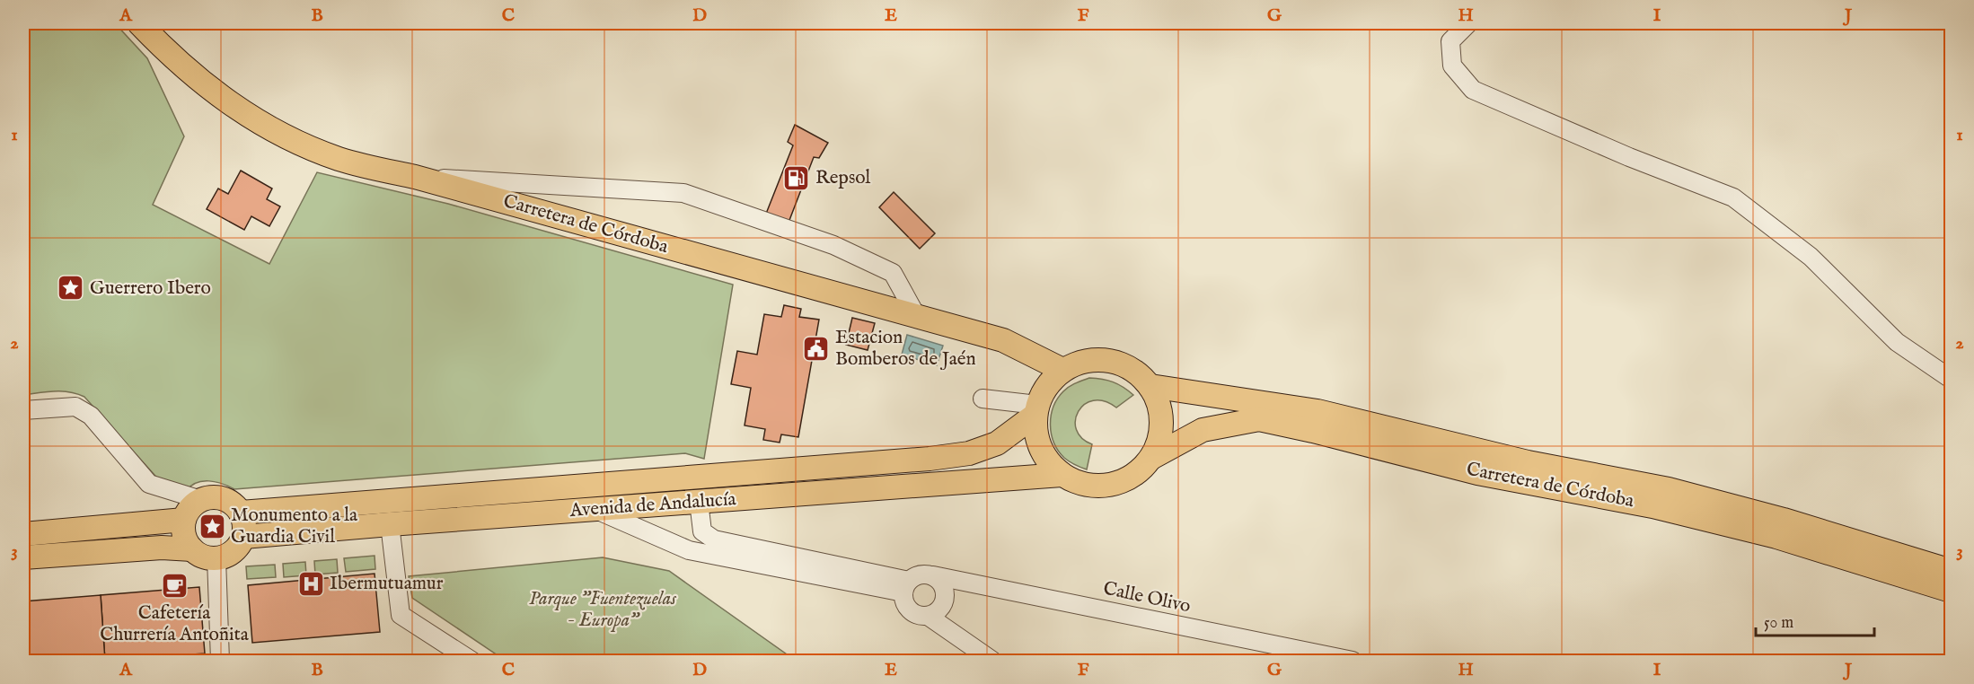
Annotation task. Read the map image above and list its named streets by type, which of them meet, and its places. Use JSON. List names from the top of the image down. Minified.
{"streets":{"main road":["Carretera de Córdoba","Avenida de Andalucía"],"street":["Calle Olivo"]},"crossings":[["Carretera de Córdoba","Avenida de Andalucía"]],"parks":["Parque \"Fuentezuelas - Europa\""],"places":{"fuel station":["Repsol"],"place":["Guerrero Ibero","Monumento a la Guardia Civil"],"public building":["Estacion Bomberos de Jaén"],"hospital":["Ibermutuamur"],"cafe":["Cafetería Churrería Antoñita"]},"scale_bar":"50 m","grid":{"columns":["A","B","C","D","E","F","G","H","I","J"],"rows":["1","2","3"]}}
